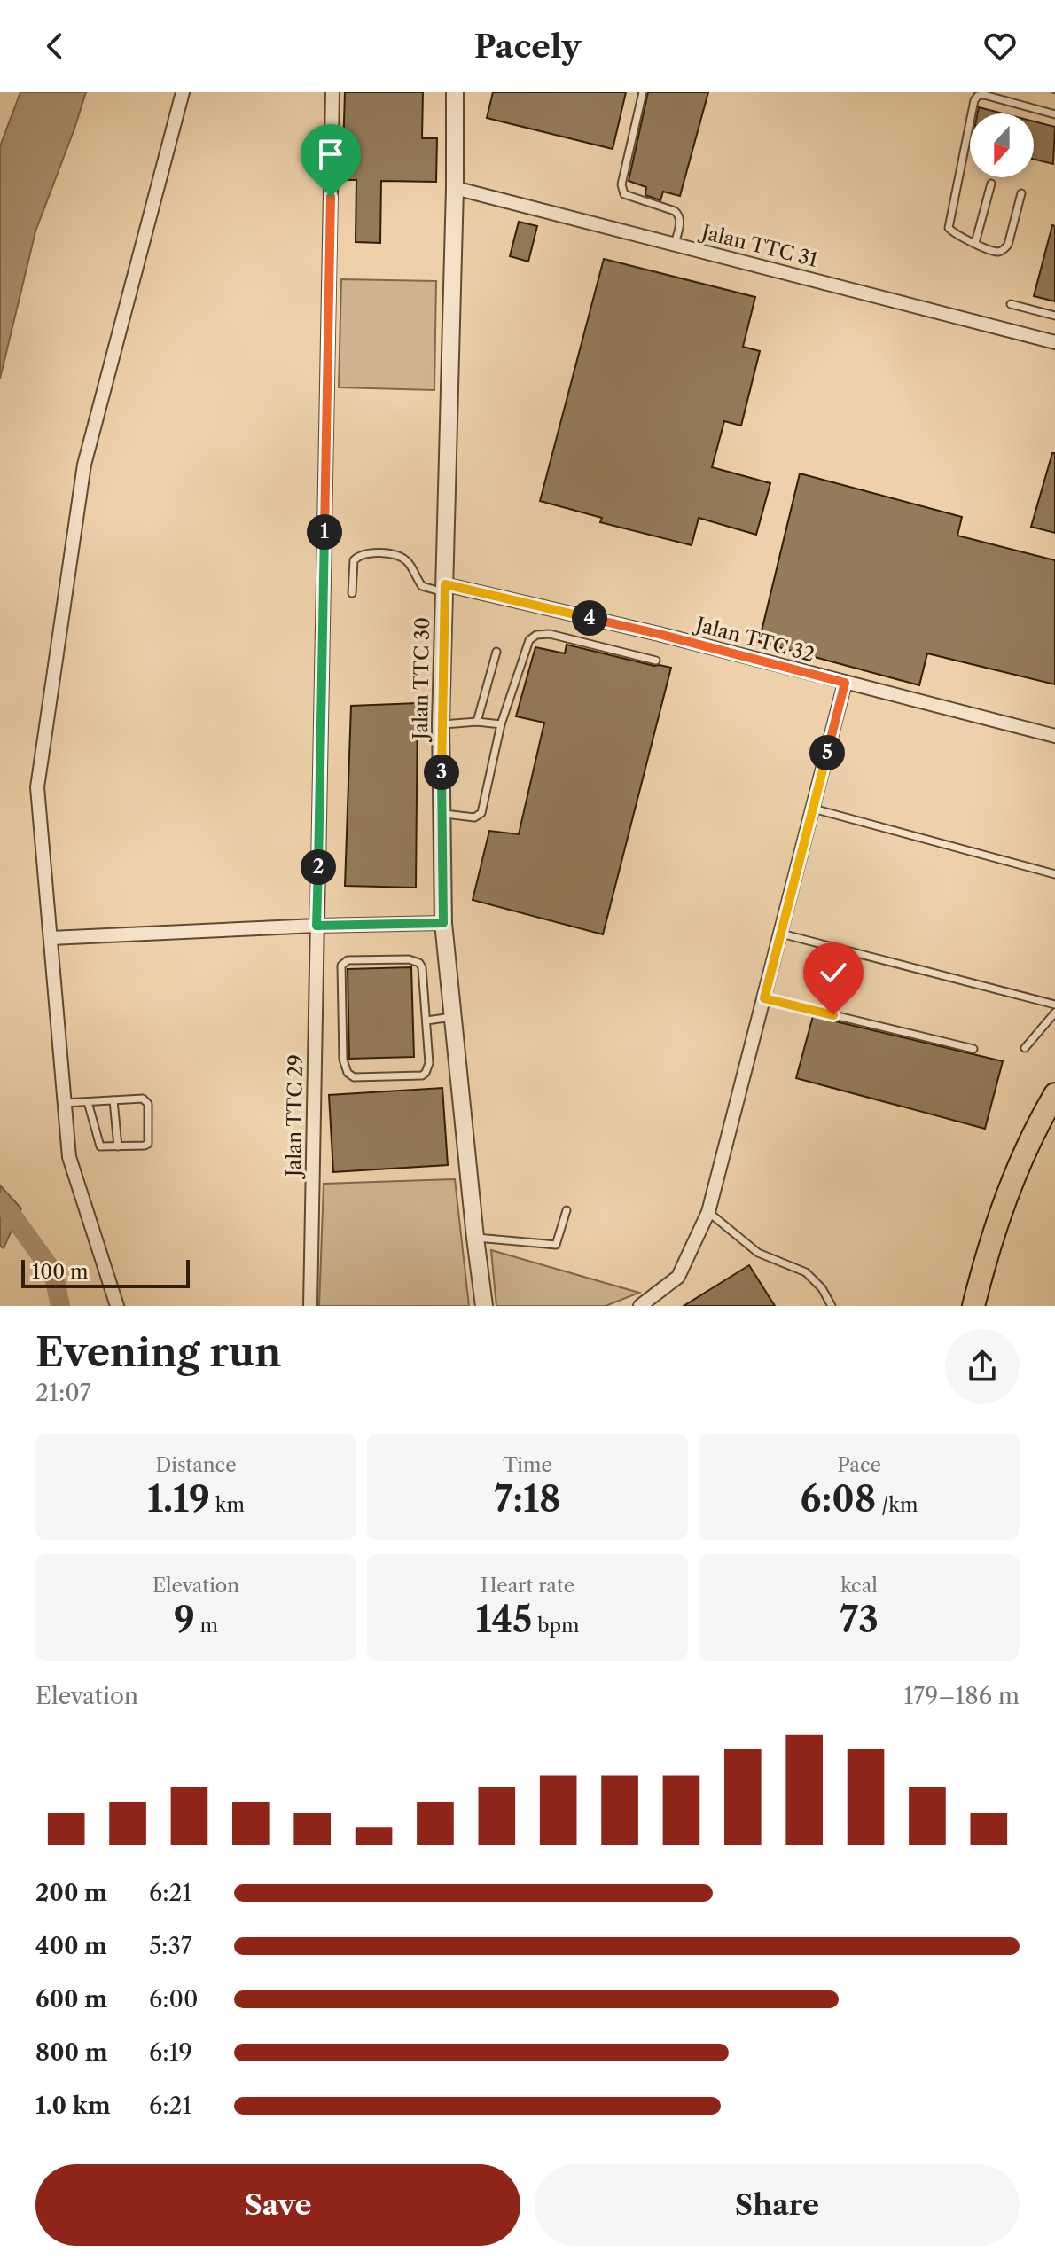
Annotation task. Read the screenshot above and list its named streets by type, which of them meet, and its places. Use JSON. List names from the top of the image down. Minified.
{"streets":{"street":["Jalan TTC 31","Jalan TTC 32","Jalan TTC 30","Jalan TTC 29"]},"crossings":[["Jalan TTC 31","Jalan TTC 30"],["Jalan TTC 32","Jalan TTC 30"]],"scale_bar":"100 m","north":"bottom","page":{"header":"Pacely","pins":["1","4","5","3","2"],"scale":"100 m","heading":["Evening run","21:07"],"stats":[["Distance","1.19 km"],["Time","7:18"],["Pace","6:08 /km"],["Elevation","9 m"],["Heart rate","145 bpm"],["kcal","73"]],"chart":["Elevation","179–186 m"],"list":[{"name":"200 m","note":"6:21"},{"name":"400 m","note":"5:37"},{"name":"600 m","note":"6:00"},{"name":"800 m","note":"6:19"},{"name":"1.0 km","note":"6:21"}],"buttons":["Save","Share"]}}
